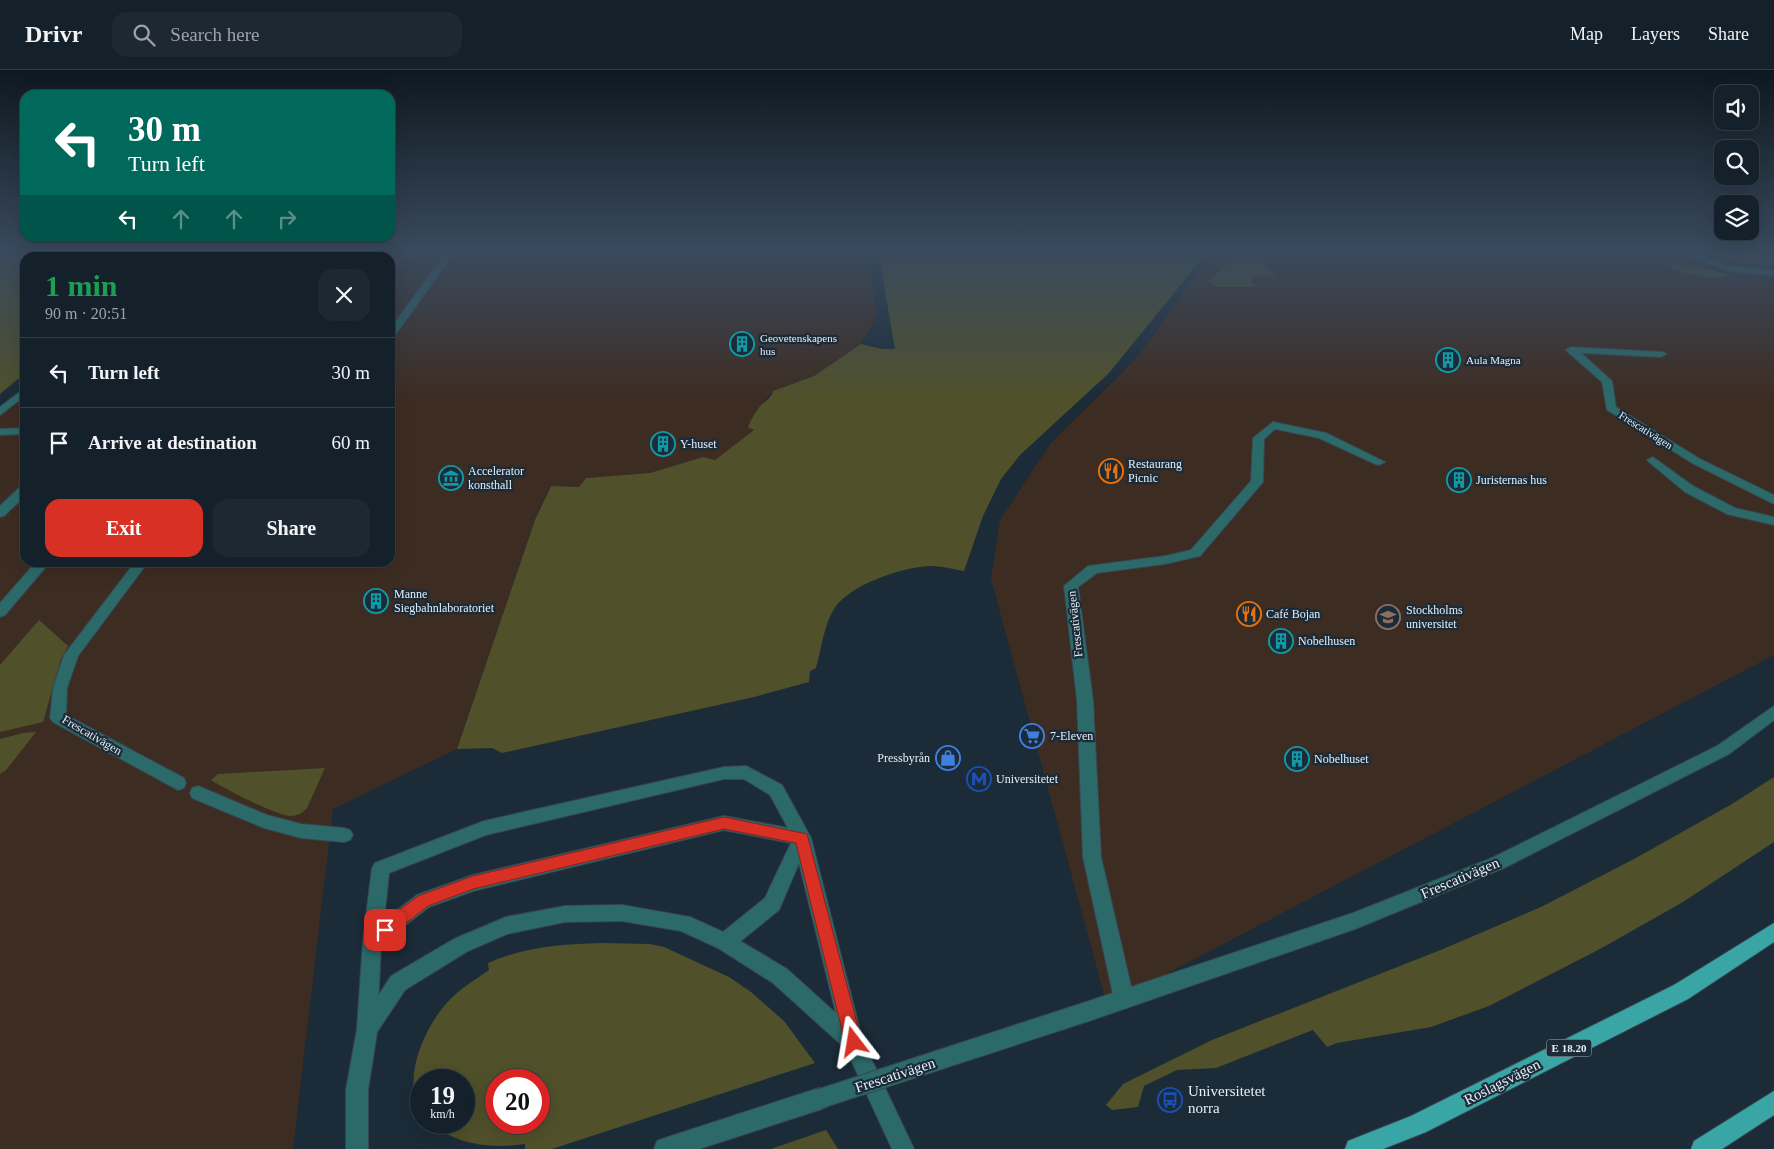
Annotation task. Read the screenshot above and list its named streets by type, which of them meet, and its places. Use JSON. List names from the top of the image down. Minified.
{"streets":{"main road":["E 18.20","Roslagsvägen"],"street":["Frescativägen"]},"places":{"building":["Geovetenskapens hus","Aula Magna","Y-huset","Juristernas hus","Manne Siegbahnlaboratoriet","Nobelhusen","Nobelhuset"],"restaurant":["Restaurang Picnic","Café Bojan"],"museum":["Accelerator konsthall"],"school or university":["Stockholms universitet"],"supermarket":["7-Eleven"],"shop":["Pressbyrån"],"metro station":["Universitetet"],"bus stop":["Universitetet norra"]},"page":{"header":"Drivr","search":"Search here","nav":["Map","Layers","Share"],"turn":["30 m","Turn left"],"heading":["1 min","90 m · 20:51"],"list":[{"name":"Turn left","value":"30 m"},{"name":"Arrive at destination","value":"60 m"}],"buttons":["Exit","Share"],"speed":"19 km/h","limit":"20"}}
